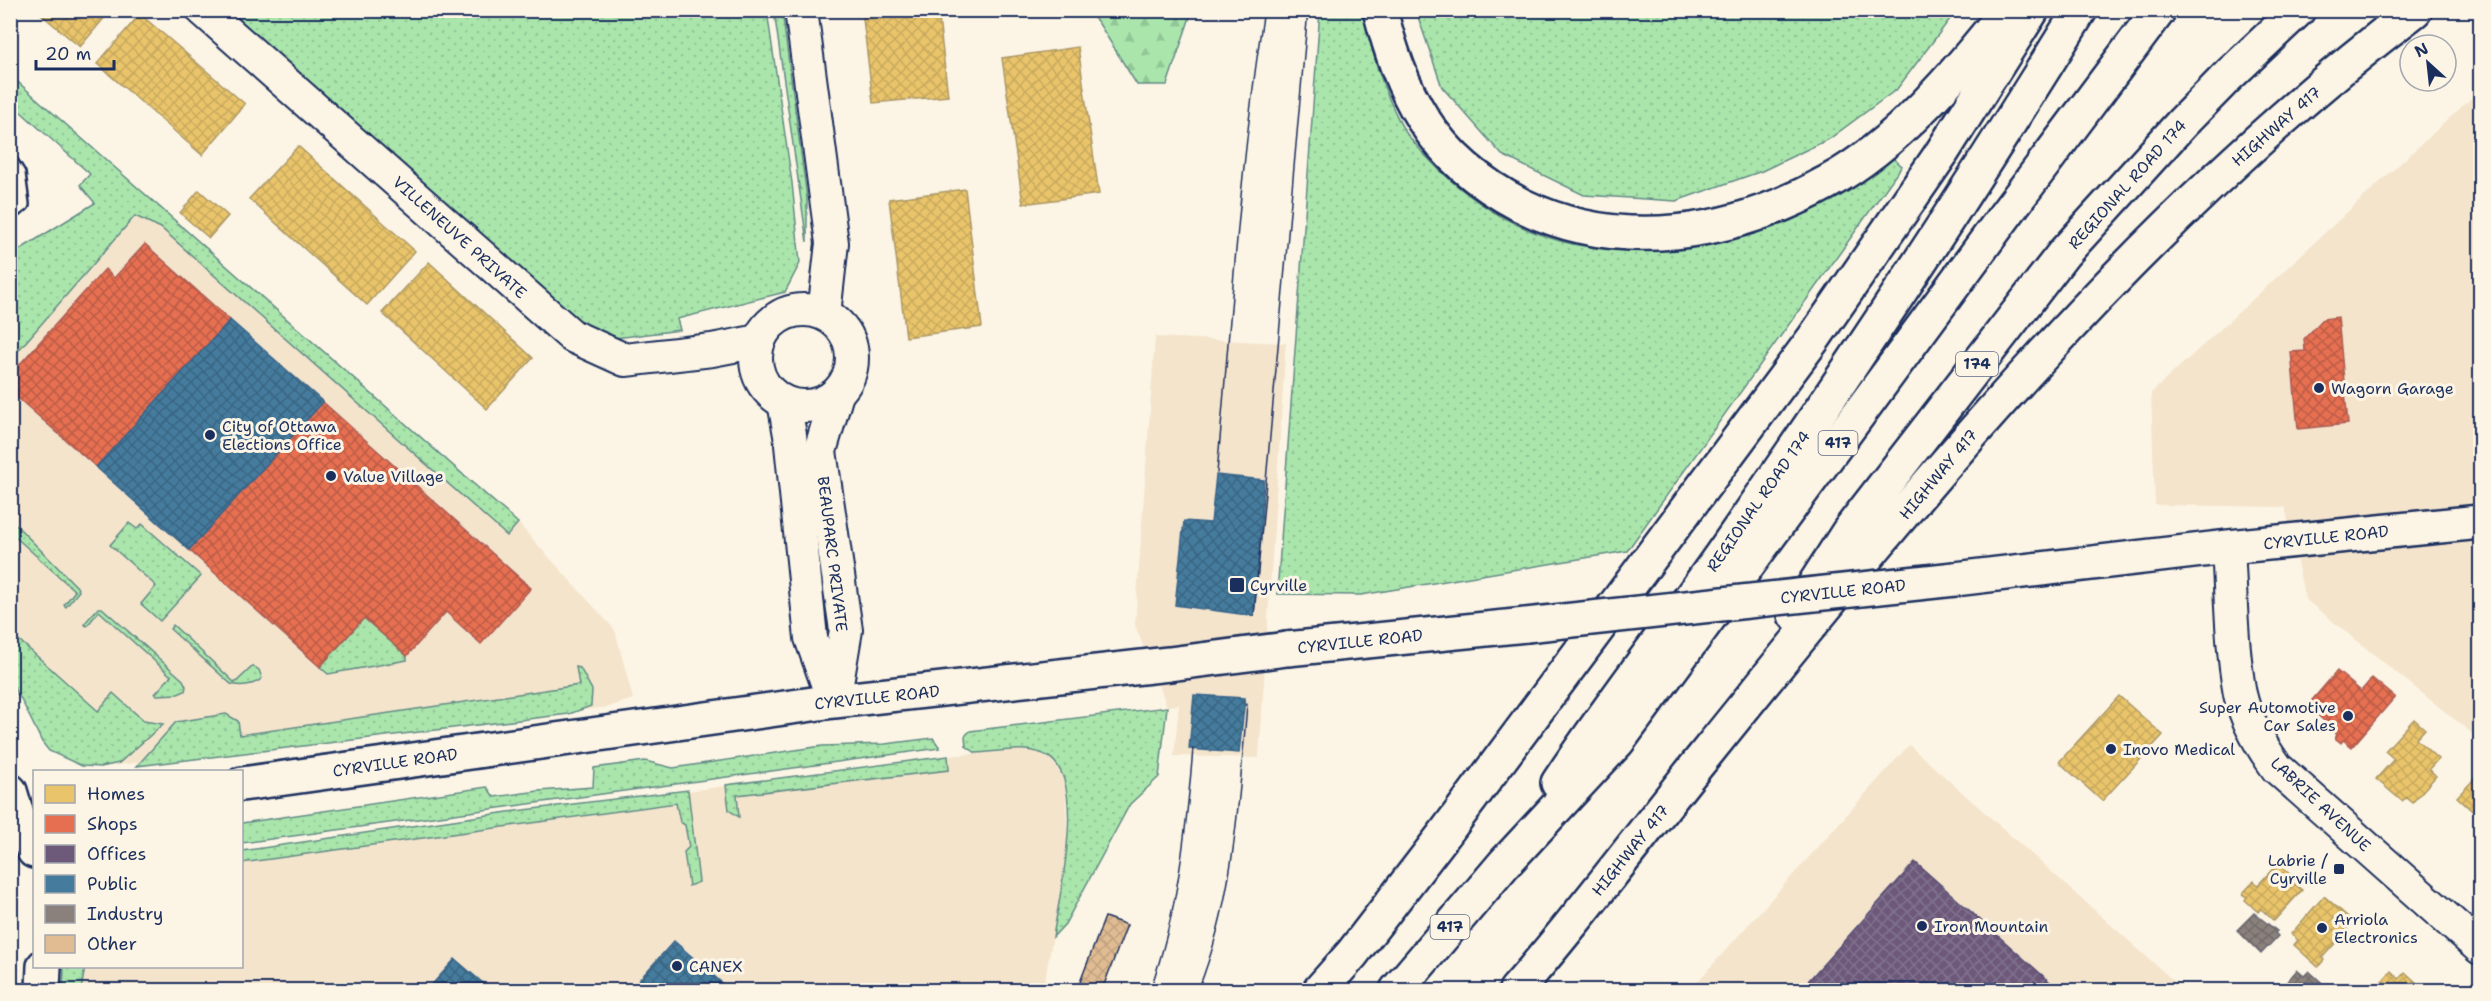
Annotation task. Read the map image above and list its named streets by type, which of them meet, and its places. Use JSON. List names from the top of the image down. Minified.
{"streets":{"main road":["HIGHWAY 417","REGIONAL ROAD 174","174","417","CYRVILLE ROAD"],"street":["VILLENEUVE PRIVATE","BEAUPARC PRIVATE","LABRIE AVENUE"]},"crossings":[["HIGHWAY 417","REGIONAL ROAD 174"],["REGIONAL ROAD 174","417"],["VILLENEUVE PRIVATE","BEAUPARC PRIVATE"],["CYRVILLE ROAD","BEAUPARC PRIVATE"],["CYRVILLE ROAD","LABRIE AVENUE"]],"places":{"other":["Wagorn Garage","City of Ottawa Elections Office","Value Village","Super Automotive Car Sales","Inovo Medical","Iron Mountain","Arriola Electronics","CANEX"],"transit":["Cyrville","Labrie / Cyrville"]},"legend":["Homes","Shops","Offices","Public","Industry","Other"],"scale_bar":"20 m","north":"top left"}
